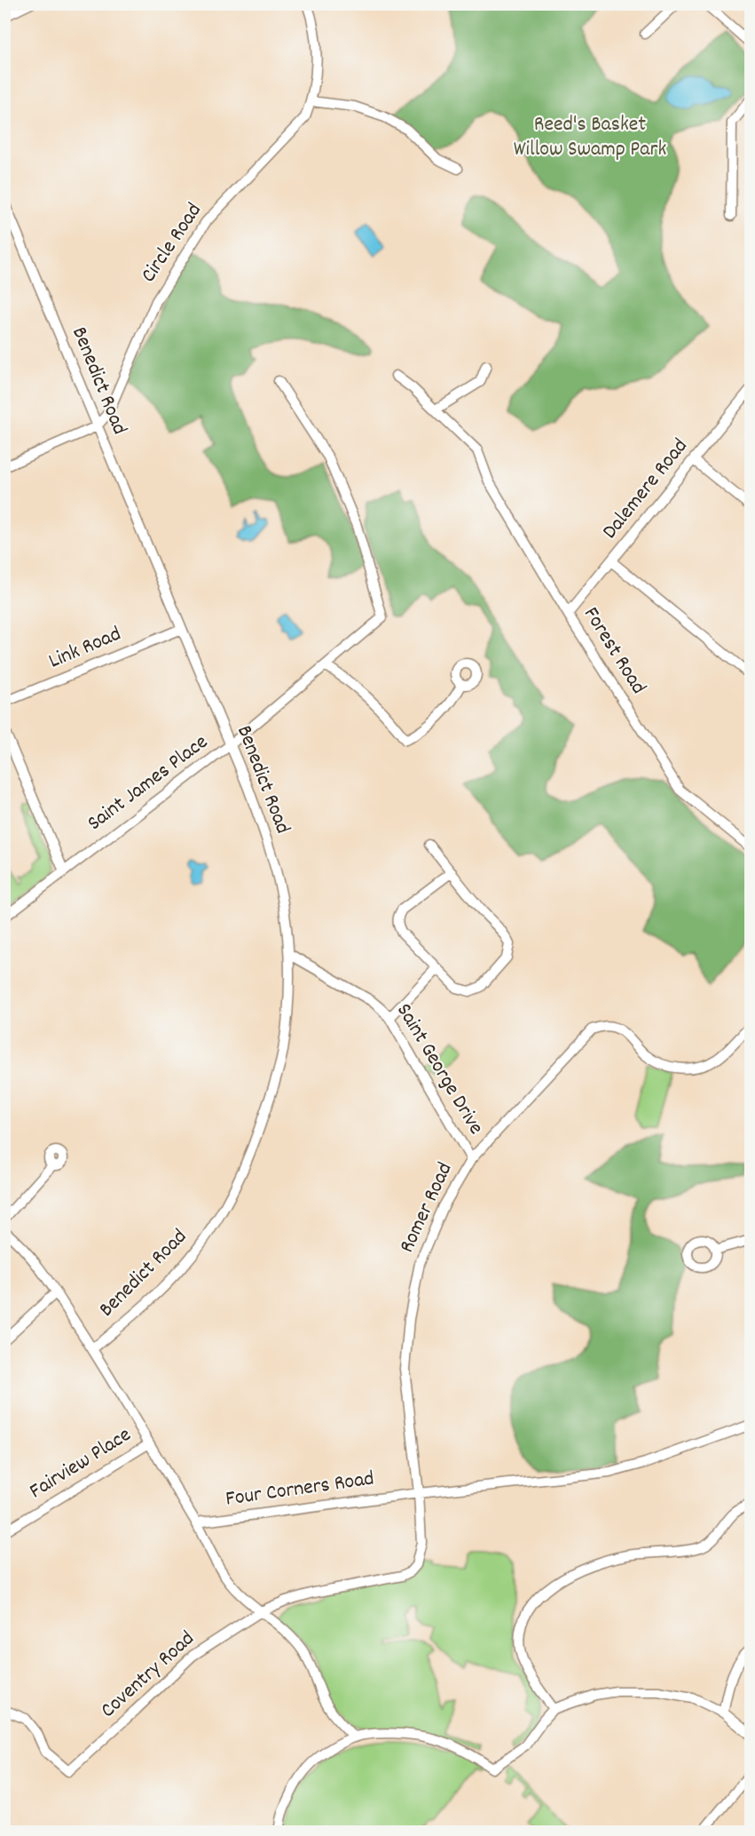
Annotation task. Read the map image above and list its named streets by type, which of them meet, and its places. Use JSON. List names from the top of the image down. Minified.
{"streets":{"street":["Circle Road","Benedict Road","Dalemere Road","Link Road","Forest Road","Saint James Place","Saint George Drive","Romer Road","Fairview Place","Four Corners Road","Coventry Road"]},"crossings":[["Circle Road","Benedict Road"],["Benedict Road","Link Road"],["Benedict Road","Saint James Place"],["Benedict Road","Saint George Drive"],["Dalemere Road","Forest Road"],["Saint George Drive","Romer Road"],["Romer Road","Four Corners Road"],["Romer Road","Coventry Road"]],"parks":["Reed's Basket Willow Swamp Park"]}
